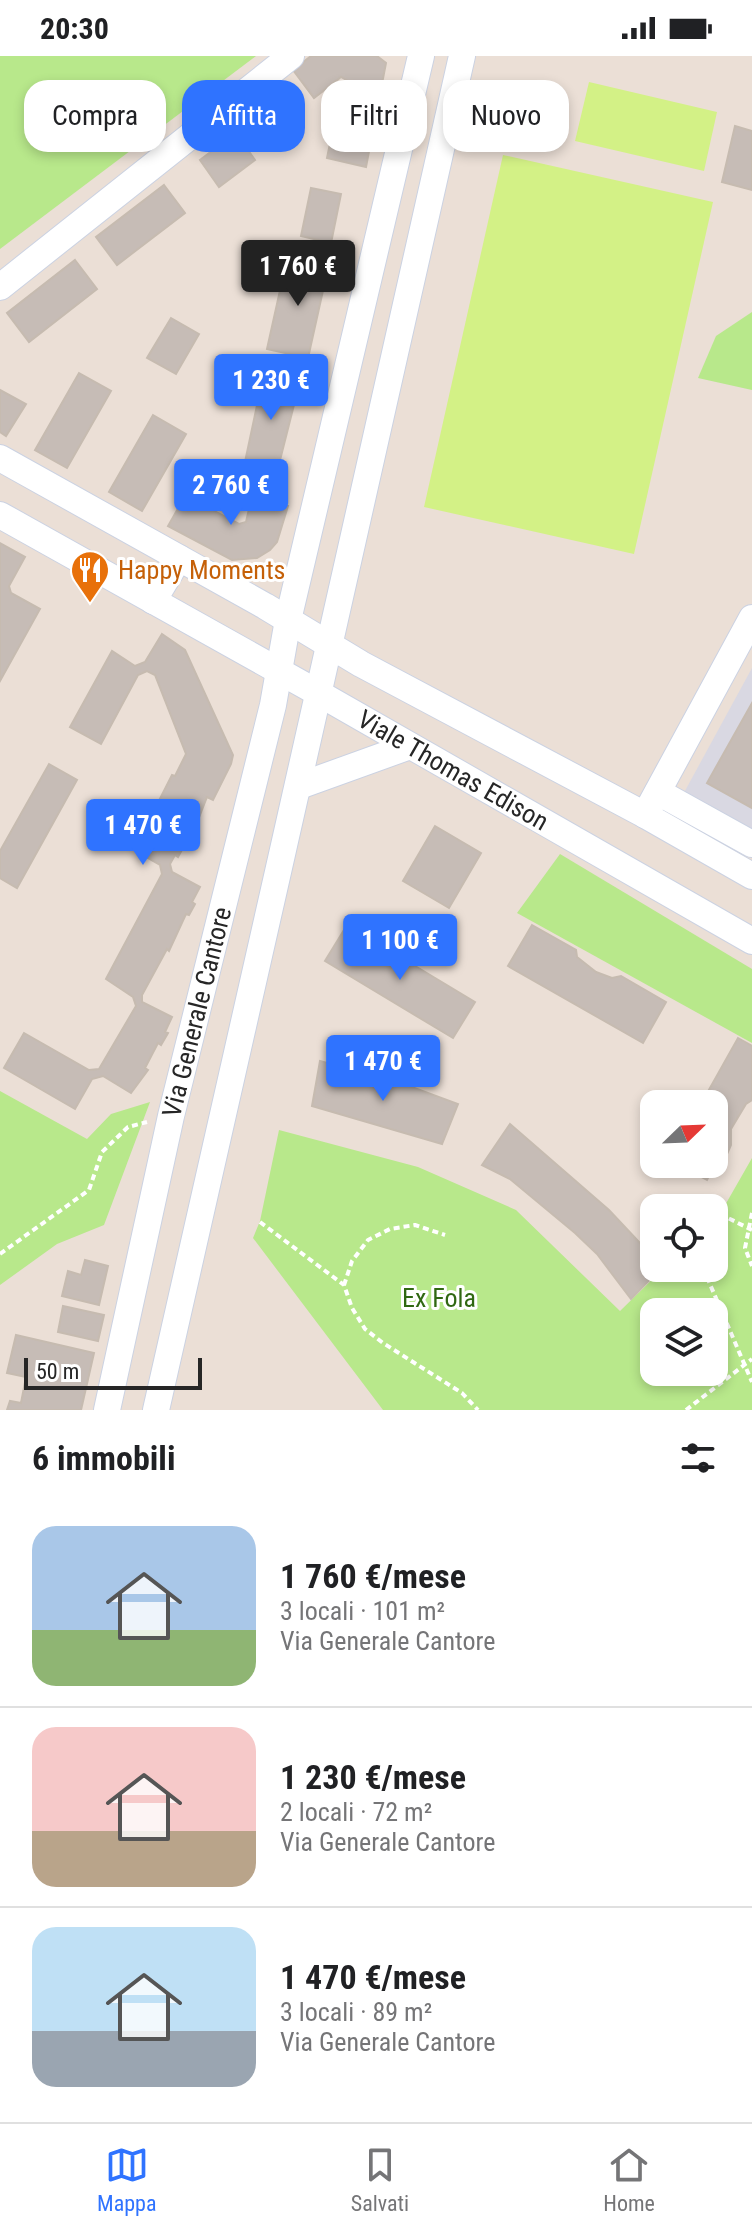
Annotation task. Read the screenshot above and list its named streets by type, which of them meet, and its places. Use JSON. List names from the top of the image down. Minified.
{"streets":{"street":["Viale Thomas Edison","Via Generale Cantore"]},"crossings":[["Viale Thomas Edison","Via Generale Cantore"]],"parks":["Ex Fola"],"places":{"restaurant":["Happy Moments"]},"scale_bar":"50 m","north":"top right","page":{"status":"20:30","chip":["Compra","Affitta","Filtri","Nuovo"],"price":["1 760 €","1 230 €","2 760 €","1 470 €","1 100 €","1 470 €"],"scale":"50 m","heading":"6 immobili","list":[{"name":"1 760 €/mese","note":"3 locali · 101 m² · Via Generale Cantore"},{"name":"1 230 €/mese","note":"2 locali · 72 m² · Via Generale Cantore"},{"name":"1 470 €/mese","note":"3 locali · 89 m² · Via Generale Cantore"}],"tabs":["Mappa","Salvati","Home"]}}
